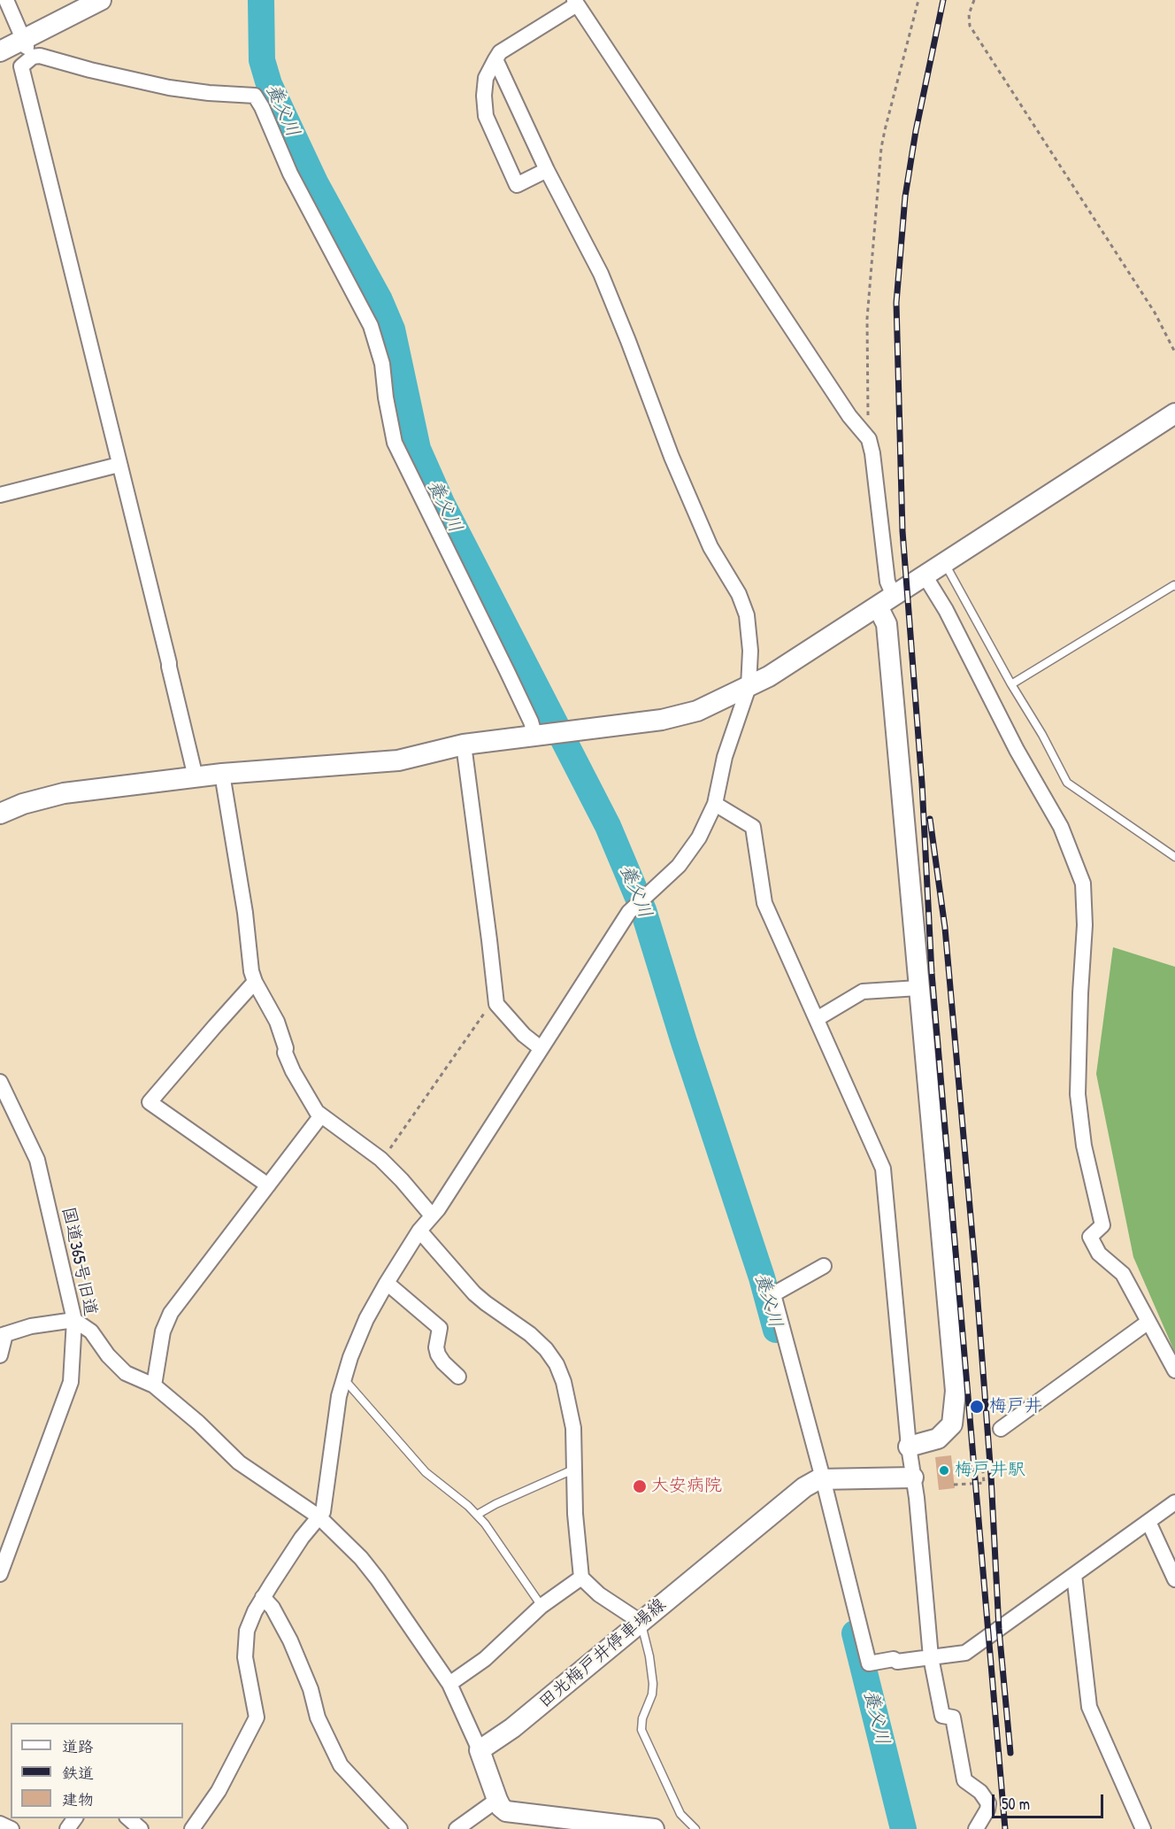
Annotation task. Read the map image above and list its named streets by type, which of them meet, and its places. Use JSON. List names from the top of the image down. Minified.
{"streets":{"street":["国道365号旧道","田光梅戸井停車場線"]},"water":["養父川"],"places":["梅戸井","梅戸井駅","大安病院"],"legend":["道路","鉄道","建物"],"scale_bar":"50 m"}
